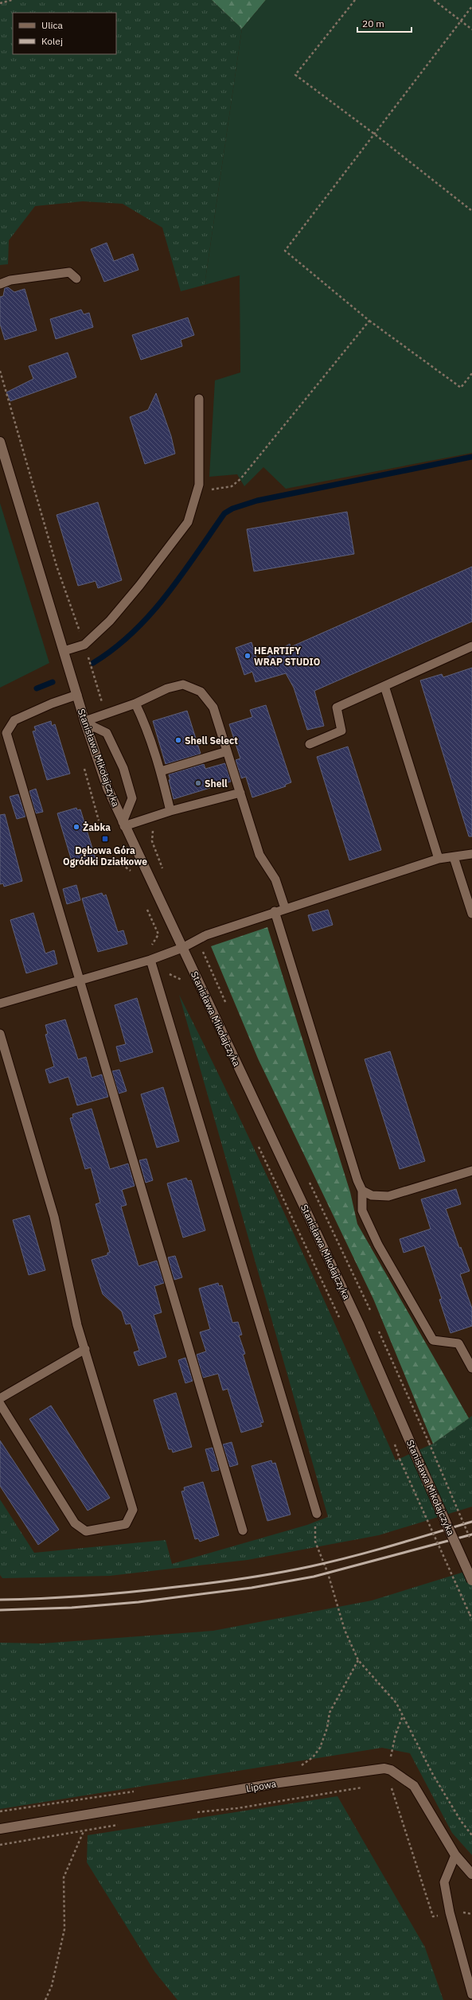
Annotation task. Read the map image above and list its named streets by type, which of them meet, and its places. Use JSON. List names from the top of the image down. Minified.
{"streets":{"street":["Stanisława Mikołajczyka","Lipowa"]},"places":{"other":["HEARTIFY WRAP STUDIO","Shell Select","Shell","Żabka"],"transit":["Dębowa Góra Ogródki Działkowe"]},"legend":["Ulica","Kolej"],"scale_bar":"20 m"}
